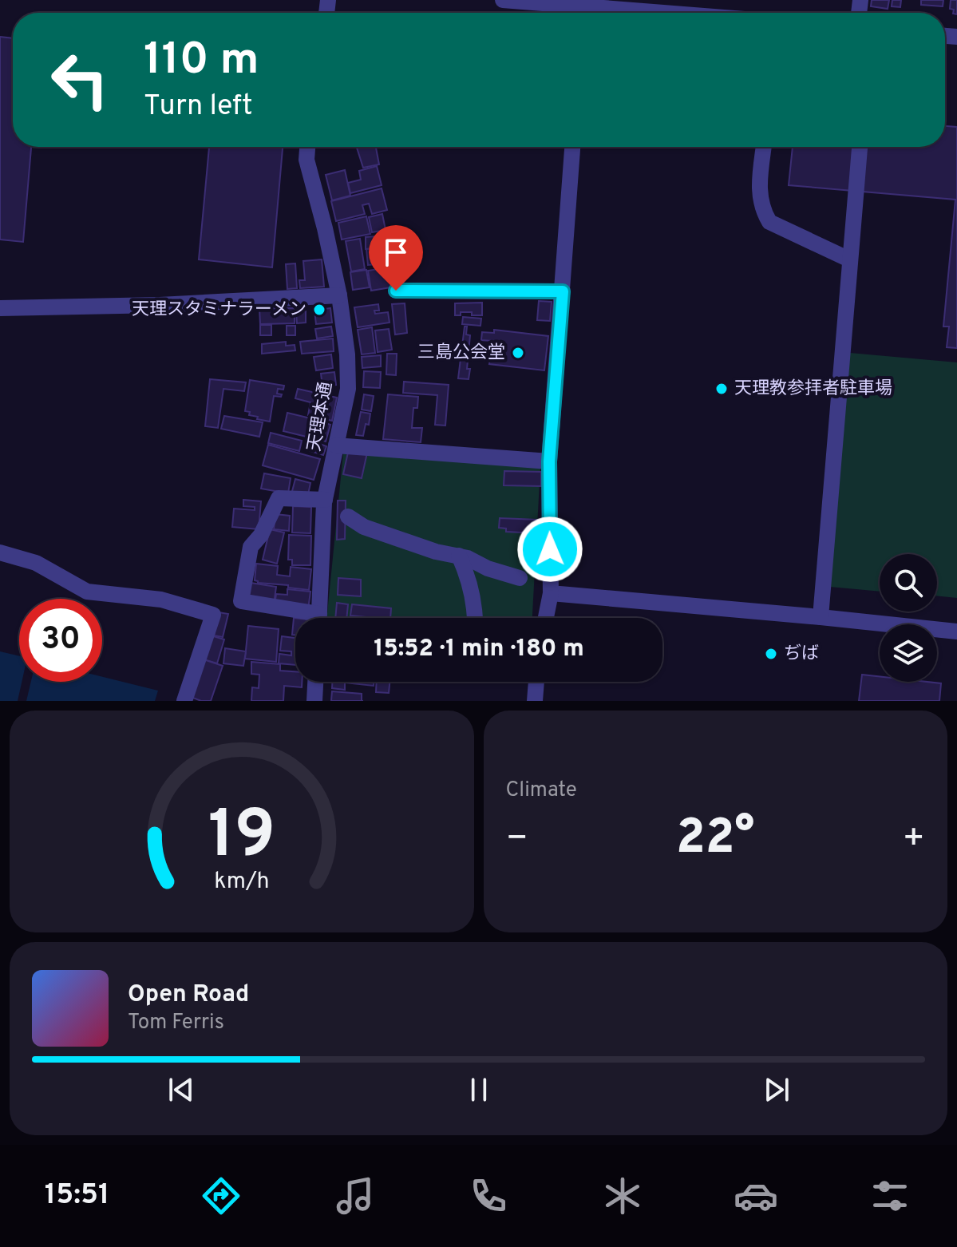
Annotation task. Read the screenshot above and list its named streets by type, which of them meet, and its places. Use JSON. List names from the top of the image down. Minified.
{"streets":{"street":["天理本通"]},"places":["天理スタミナラーメン","三島公会堂","天理教参拝者駐車場","ぢば"],"page":{"turn":["110 m","Turn left"],"limit":"30","trip":"15:52 · 1 min · 180 m","tile":"Climate","heat":["−","22°","+"],"song":["Open Road","Tom Ferris"],"tabs":"15:51","gauge":["19","km/h"]}}
